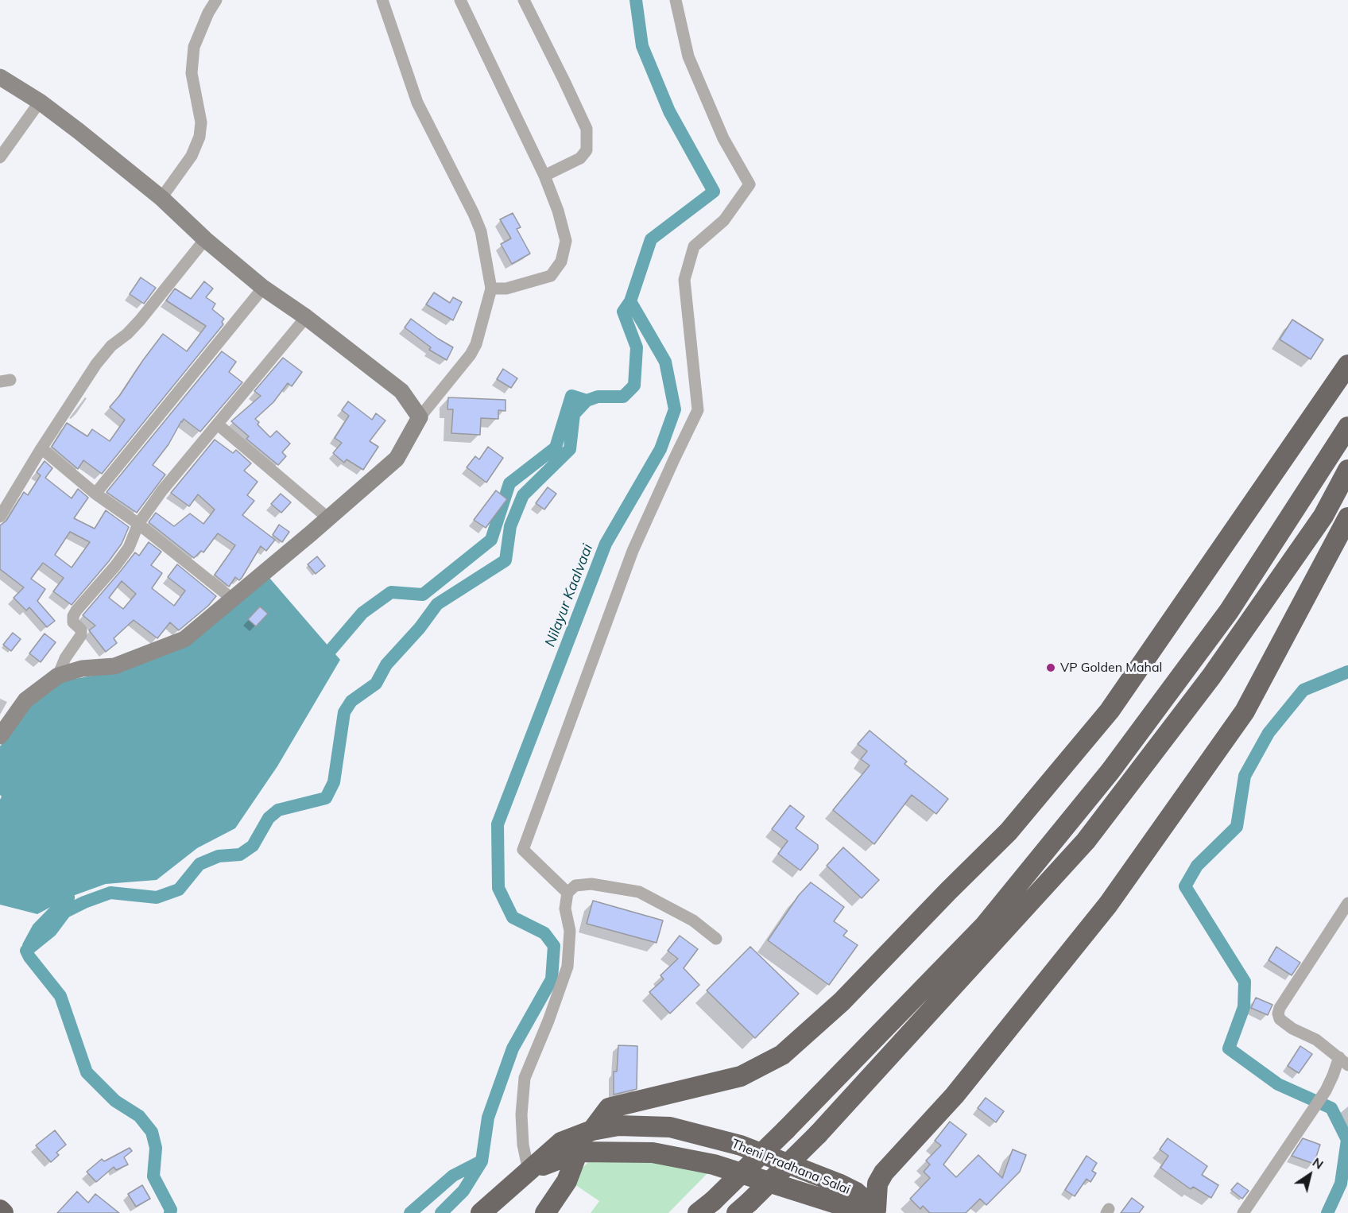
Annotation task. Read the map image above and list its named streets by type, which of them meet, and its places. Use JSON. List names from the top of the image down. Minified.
{"streets":{"highway":["Theni Pradhana Salai"]},"water":["Nilayur Kaalvaai"],"places":["VP Golden Mahal"],"north":"top right"}
